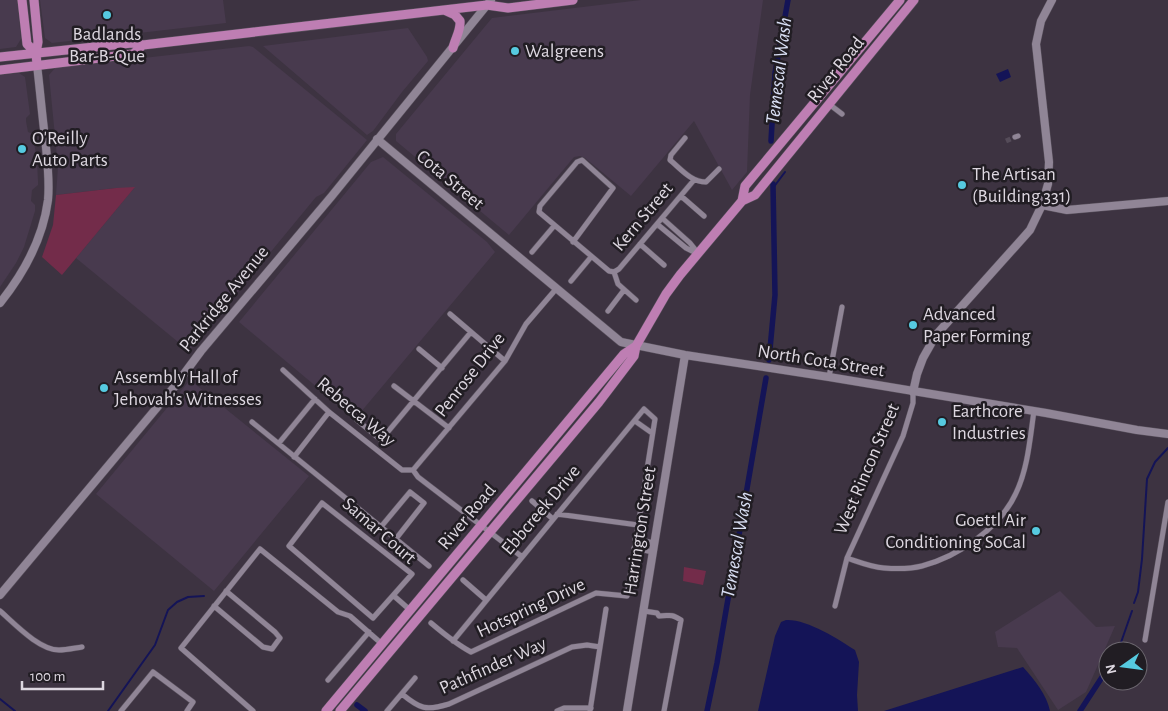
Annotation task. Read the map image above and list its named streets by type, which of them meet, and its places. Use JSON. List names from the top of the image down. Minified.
{"streets":{"main road":["River Road"],"street":["Cota Street","Kern Street","Parkridge Avenue","North Cota Street","Penrose Drive","Rebecca Way","West Rincon Street","Ebbcreek Drive","Samar Court","Harrington Street","Hotspring Drive","Pathfinder Way"]},"crossings":[["River Road","North Cota Street"],["Cota Street","Parkridge Avenue"],["Cota Street","North Cota Street"],["North Cota Street","Penrose Drive"],["North Cota Street","West Rincon Street"],["North Cota Street","Harrington Street"],["Penrose Drive","Rebecca Way"],["Ebbcreek Drive","Hotspring Drive"]],"water":["Temescal Wash"],"places":["Badlands Bar-B-Que","Walgreens","O'Reilly Auto Parts","The Artisan (Building 331)","Advanced Paper Forming","Assembly Hall of Jehovah's Witnesses","Earthcore Industries","Goettl Air Conditioning SoCal"],"scale_bar":"100 m","north":"left"}
